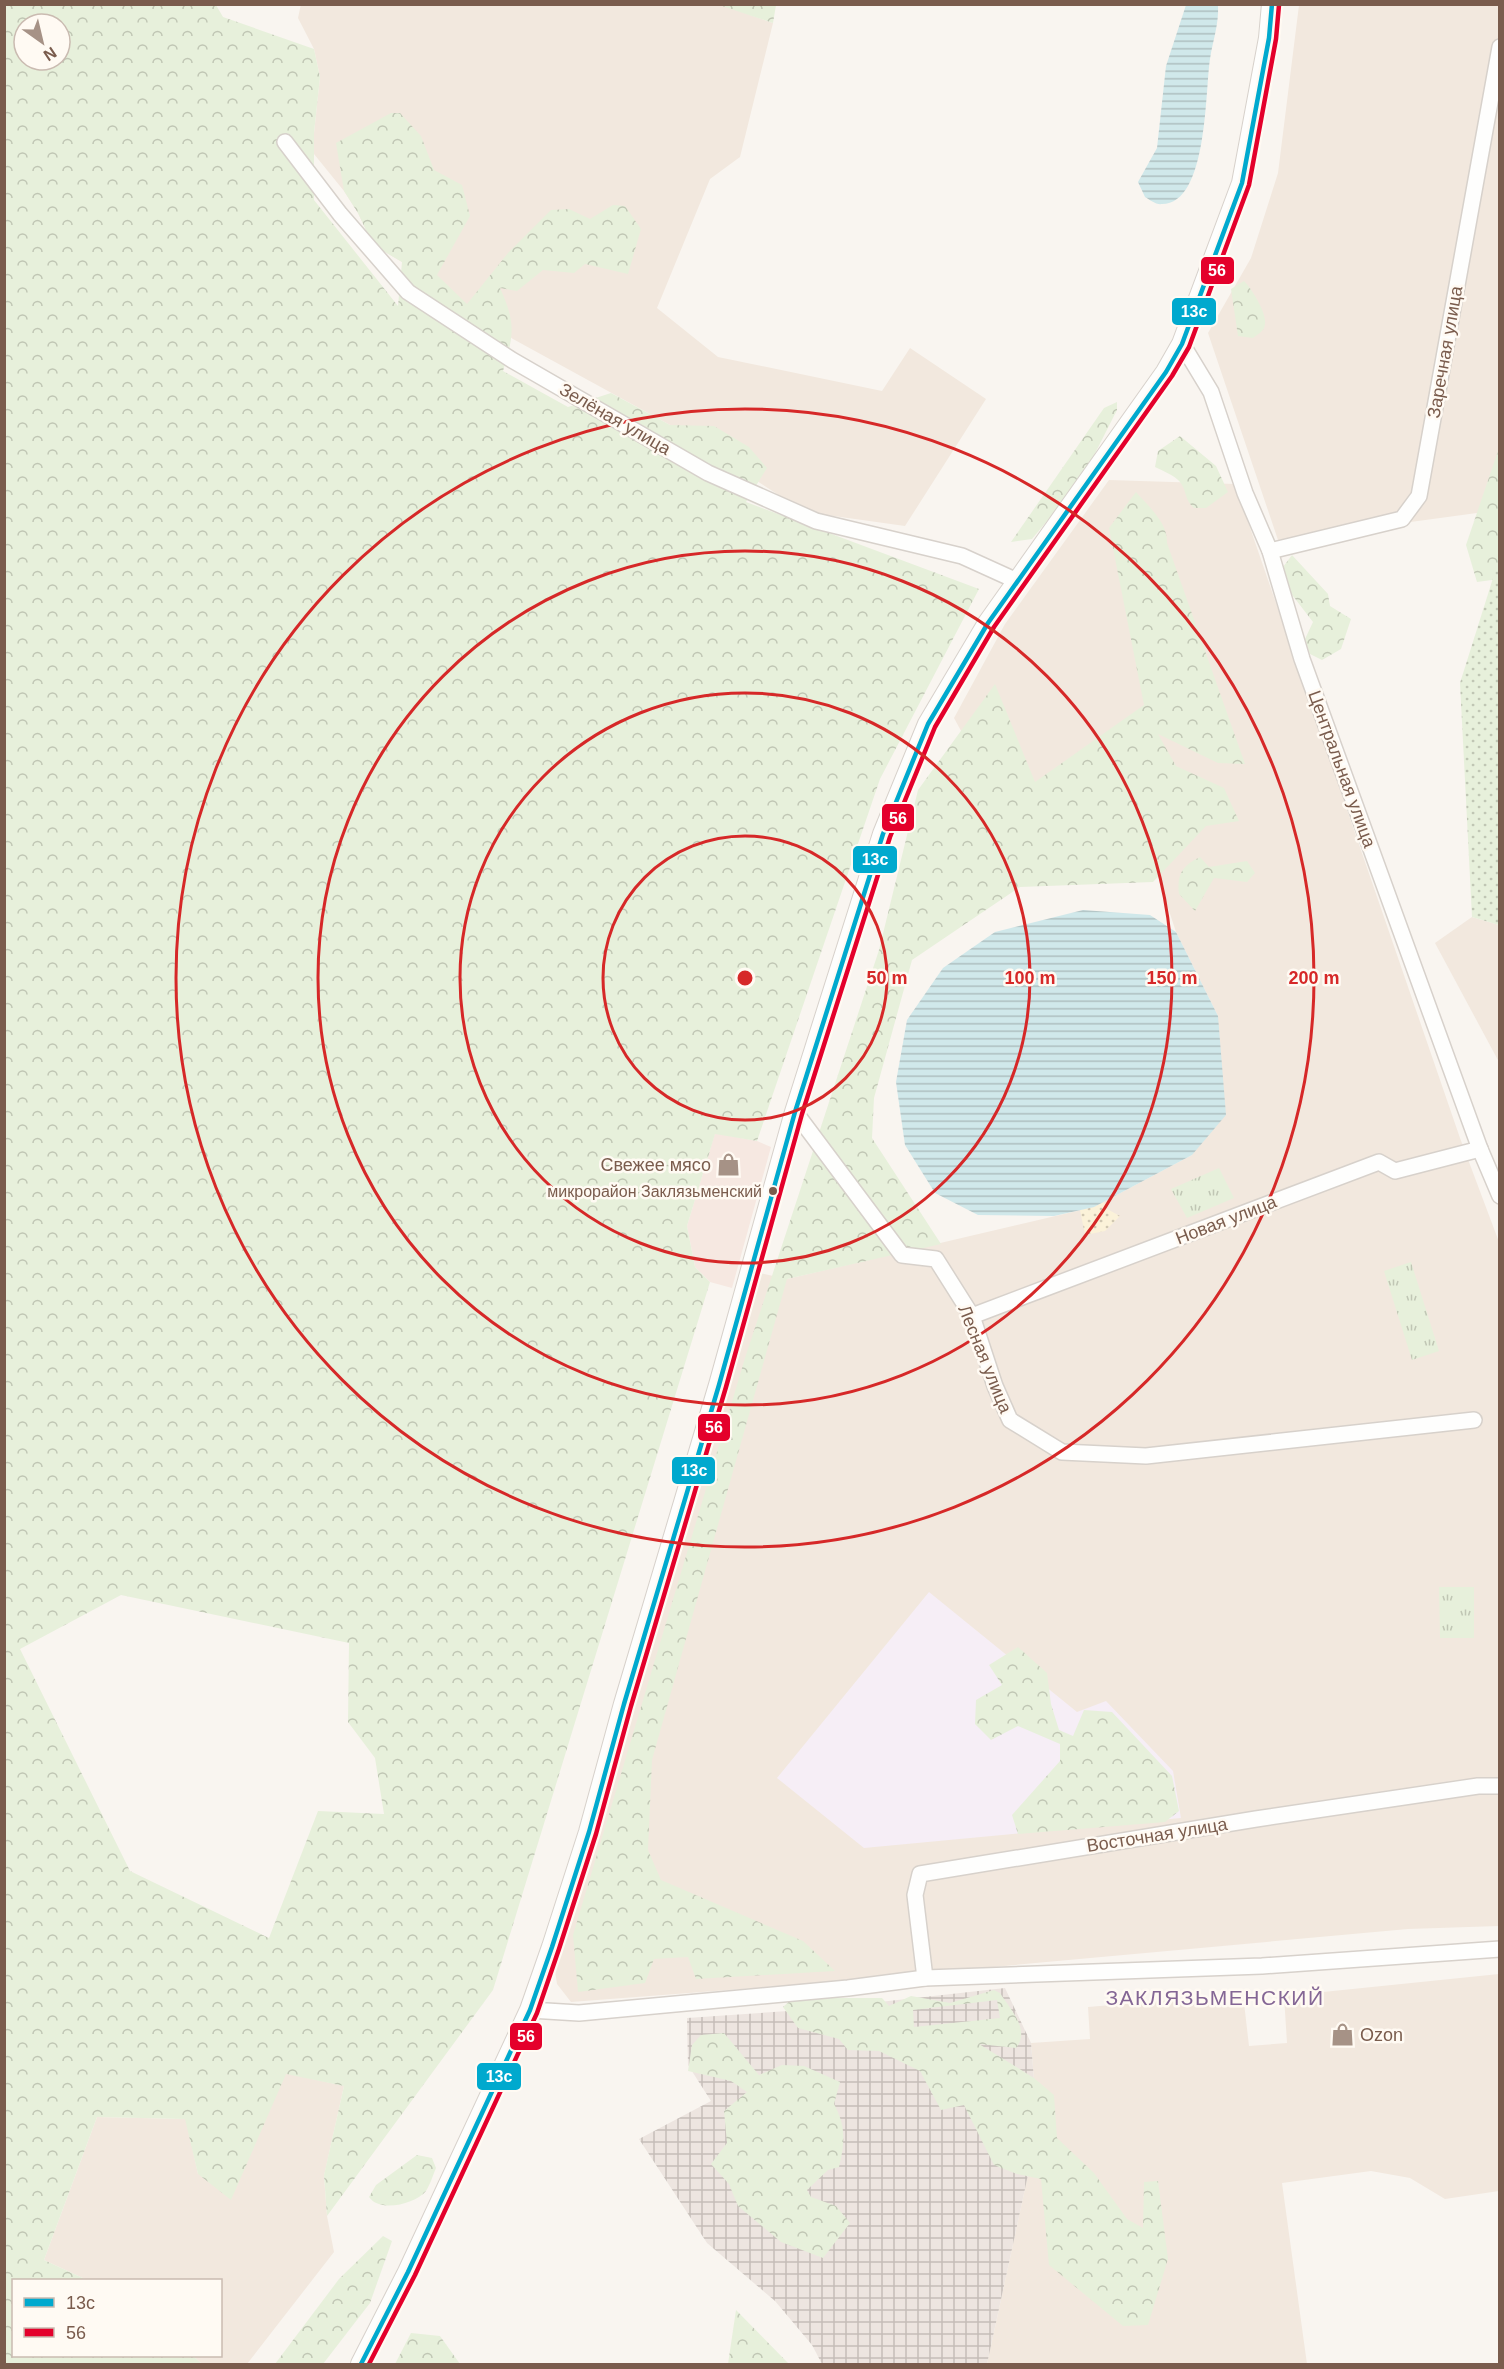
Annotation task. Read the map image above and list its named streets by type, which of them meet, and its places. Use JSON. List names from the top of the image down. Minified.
{"streets":{"street":["Заречная улица","Зелёная улица","Центральная улица","Новая улица","Лесная улица","Восточная улица"]},"crossings":[["Заречная улица","Центральная улица"],["Центральная улица","Новая улица"],["Новая улица","Лесная улица"]],"districts":["ЗАКЛЯЗЬМЕНСКИЙ"],"places":{"shop":["Свежее мясо","Ozon"],"other":["микрорайон Заклязьменский"]},"lines":["transit line 13с","transit line 56"],"legend":["13с","56"],"north":"bottom right","rings":["50 m","100 m","150 m","200 m"]}
